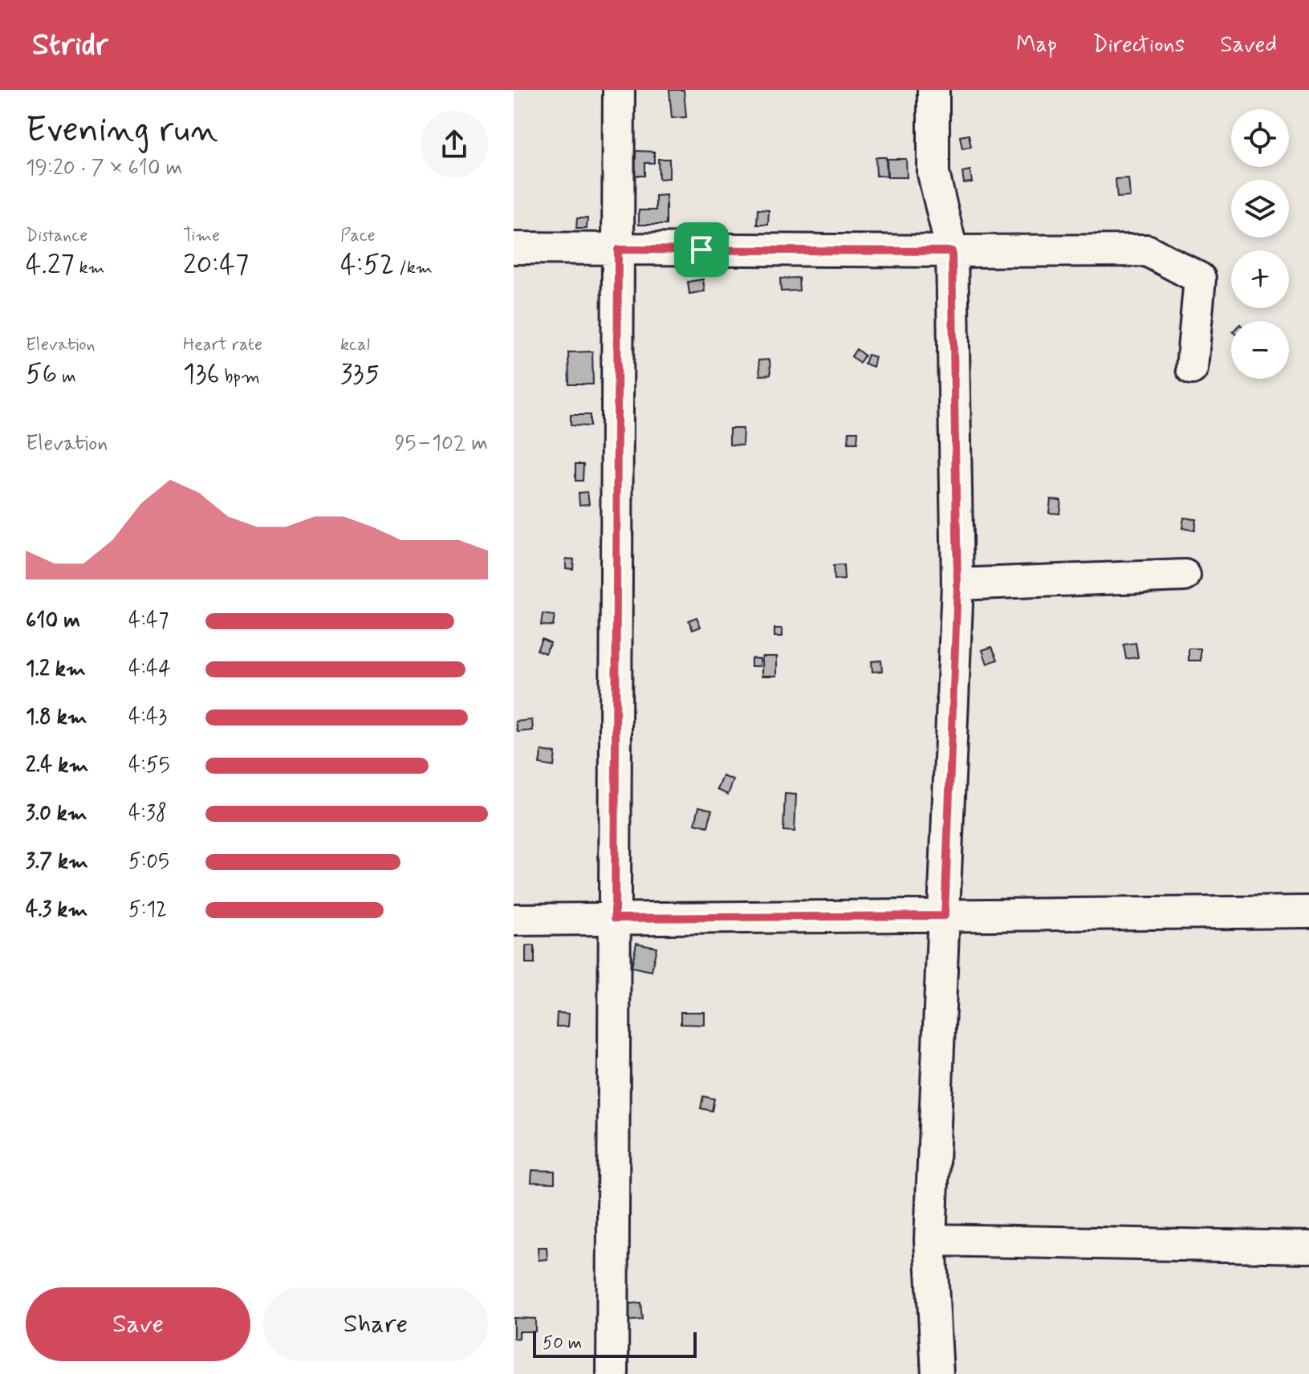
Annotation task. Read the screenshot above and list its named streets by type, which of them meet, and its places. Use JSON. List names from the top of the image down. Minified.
{"scale_bar":"50 m","page":{"header":"Stridr","nav":["Map","Directions","Saved"],"heading":["Evening run","19:20 · 7 × 610 m"],"map_buttons":["+","−"],"stats":[["Distance","4.27 km"],["Time","20:47"],["Pace","4:52 /km"],["Elevation","56 m"],["Heart rate","136 bpm"],["kcal","335"]],"chart":["Elevation","95–102 m"],"list":[{"name":"610 m","note":"4:47"},{"name":"1.2 km","note":"4:44"},{"name":"1.8 km","note":"4:43"},{"name":"2.4 km","note":"4:55"},{"name":"3.0 km","note":"4:38"},{"name":"3.7 km","note":"5:05"},{"name":"4.3 km","note":"5:12"}],"buttons":["Save","Share"],"scale":"50 m"}}
